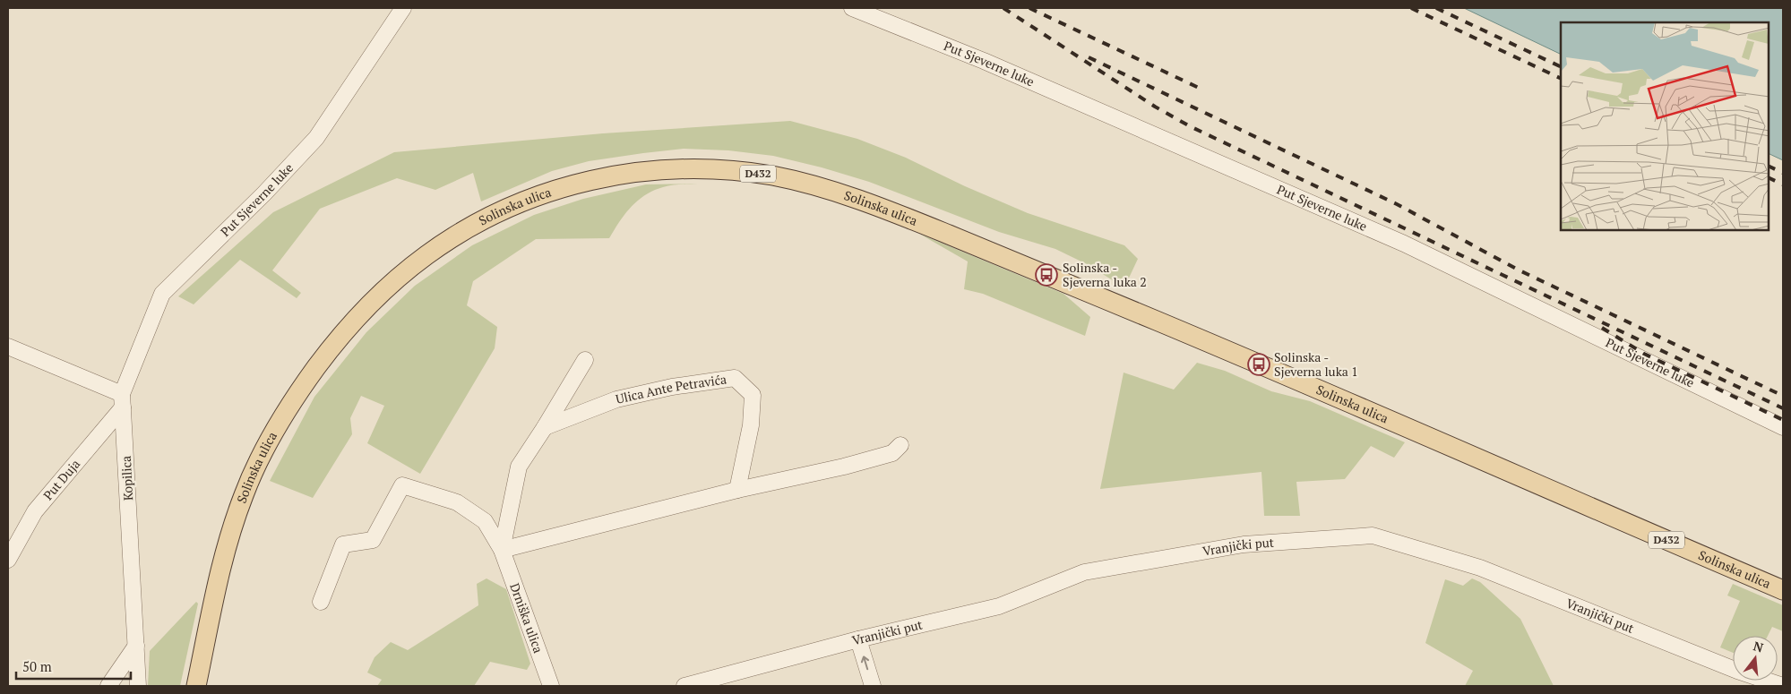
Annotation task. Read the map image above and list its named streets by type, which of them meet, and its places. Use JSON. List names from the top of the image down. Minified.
{"streets":{"main road":["D432","Solinska ulica"],"street":["Put Sjeverne luke","Ulica Ante Petravića","Kopilica","Put Duja","Vranjički put","Drniška ulica"]},"crossings":[["Put Sjeverne luke","Kopilica"],["Put Sjeverne luke","Put Duja"],["Kopilica","Put Duja"]],"places":{"bus stop":["Solinska - Sjeverna luka 2","Solinska - Sjeverna luka 1"]},"scale_bar":"50 m","north":"top"}
